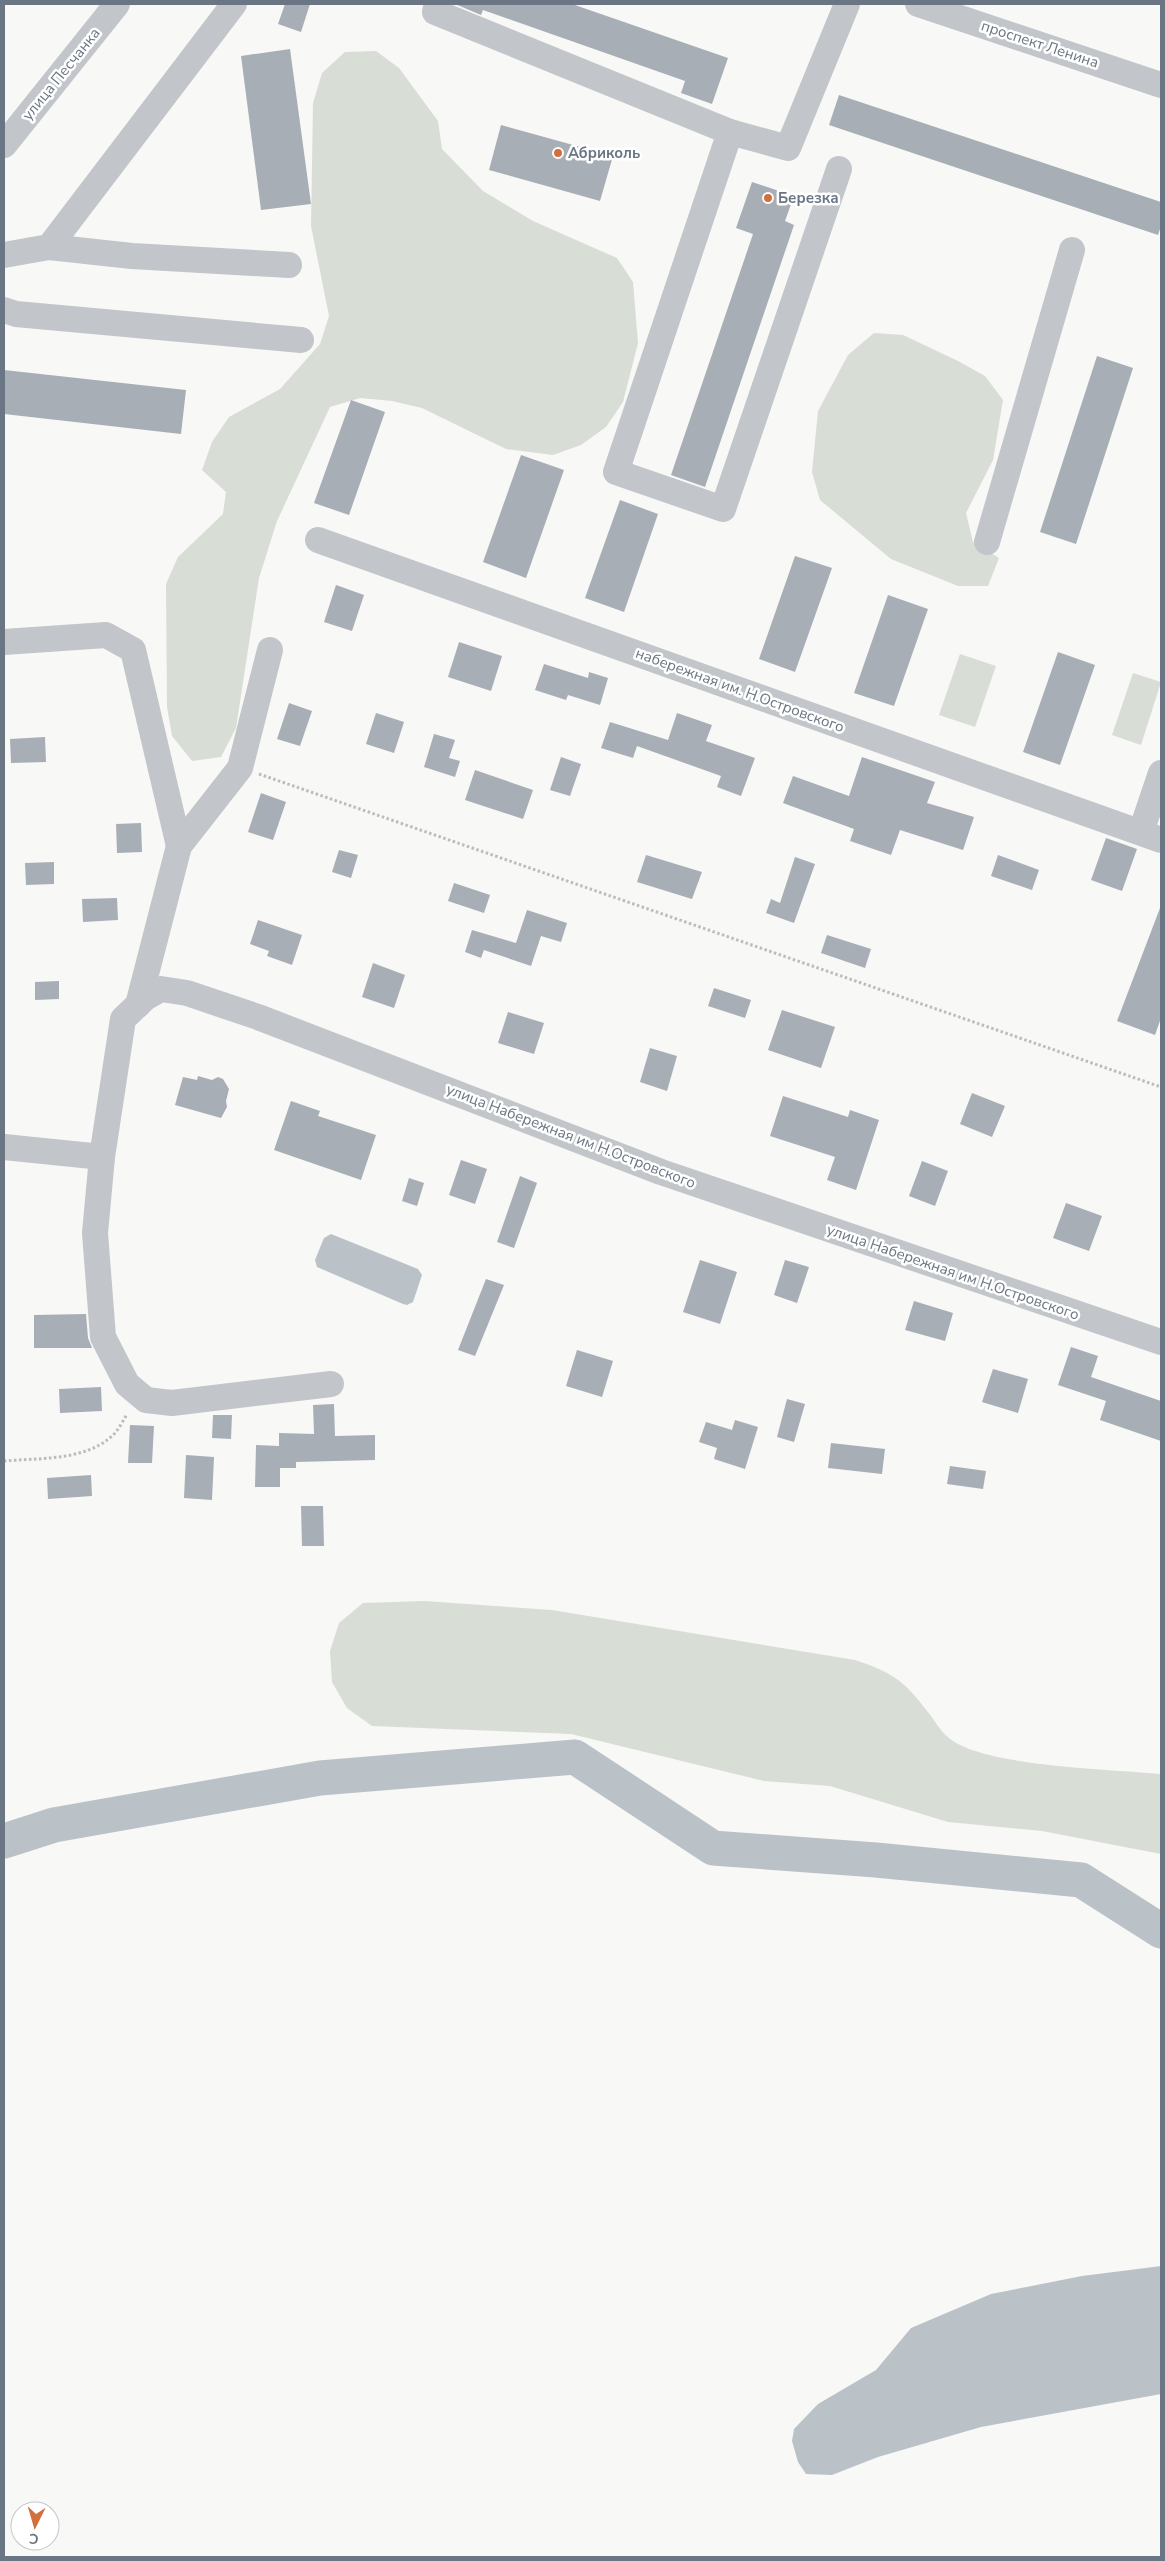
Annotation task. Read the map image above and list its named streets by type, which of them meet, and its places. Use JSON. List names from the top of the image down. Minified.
{"streets":{"street":["проспект Ленина","улица Песчанка","набережная им. Н.Островского","улица Набережная им Н.Островского"]},"places":["Абриколь","Березка"],"north":"bottom"}
